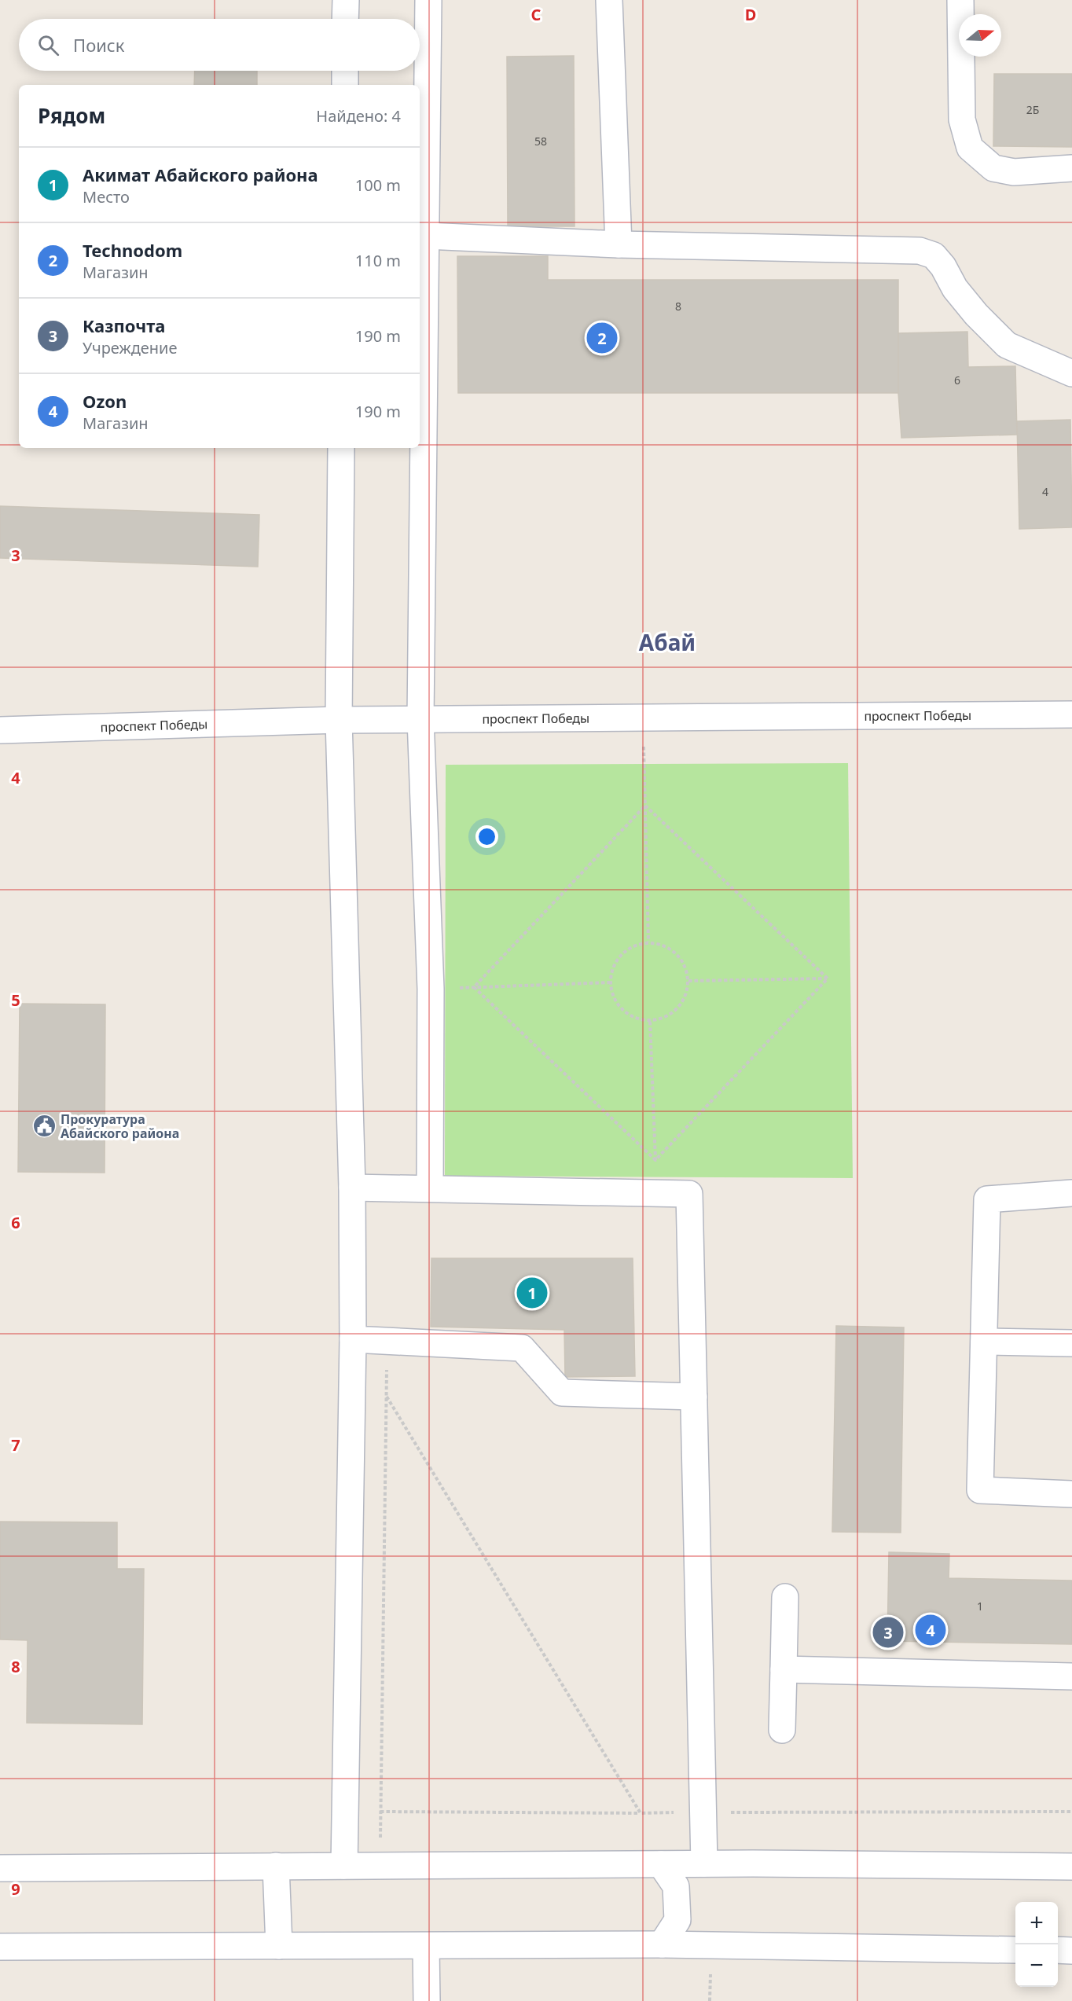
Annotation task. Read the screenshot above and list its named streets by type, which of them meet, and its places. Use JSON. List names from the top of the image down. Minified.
{"streets":{"street":["проспект Победы"]},"districts":["Абай"],"places":{"public building":["Прокуратура Абайского района"]},"house_numbers":["2Б","58","8","6","4","1"],"north":"right","page":{"search":"Поиск","heading":["Рядом","Найдено: 4"],"list":[{"mark":"1","name":"Акимат Абайского района","note":"Место","value":"100 m"},{"mark":"2","name":"Technodom","note":"Магазин","value":"110 m"},{"mark":"3","name":"Казпочта","note":"Учреждение","value":"190 m"},{"mark":"4","name":"Ozon","note":"Магазин","value":"190 m"}],"pins":["2","1","4","3"],"map_buttons":["+","−"]},"grid":{"columns":["C","D"],"rows":["3","4","5","6","7","8","9"]}}
